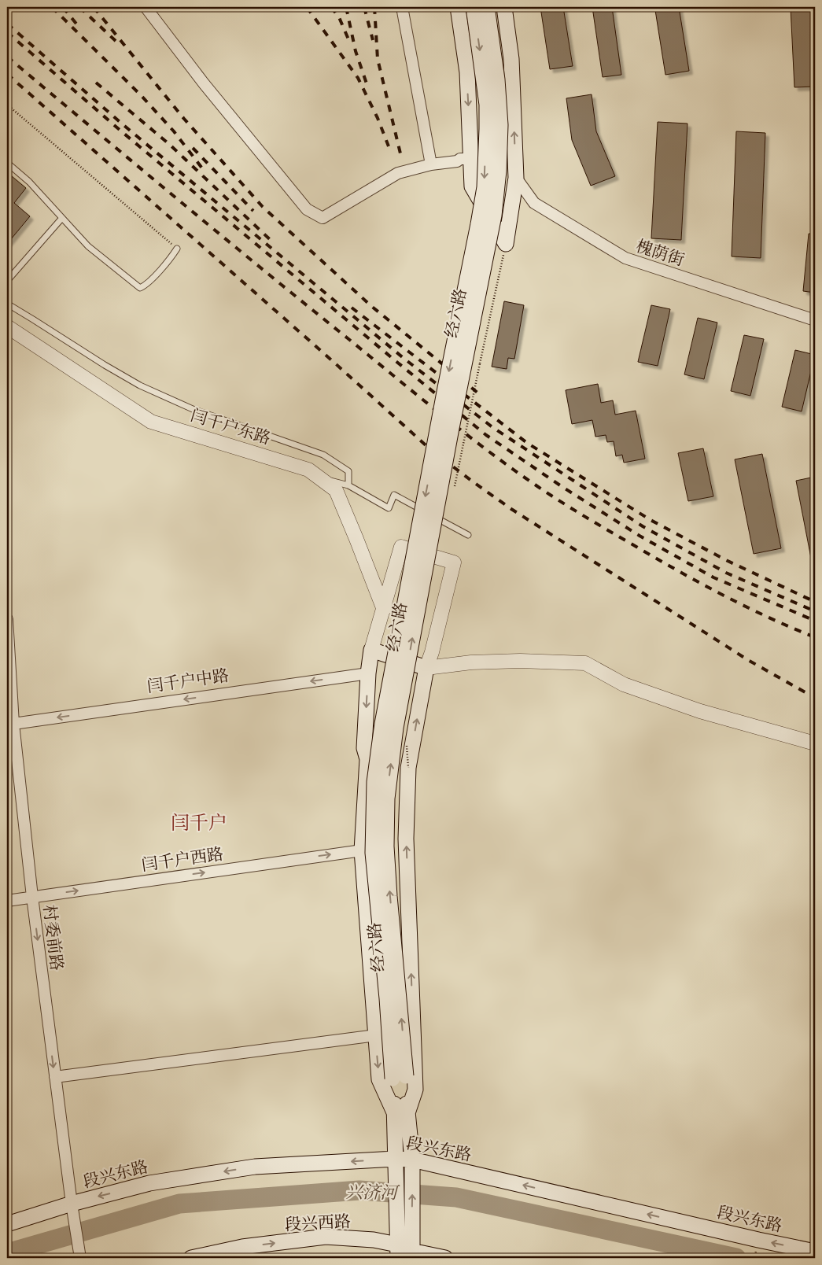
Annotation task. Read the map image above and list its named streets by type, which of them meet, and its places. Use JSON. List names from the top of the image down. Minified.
{"streets":{"main road":["经六路","段兴东路","段兴西路"],"street":["槐荫街","闫千户东路","闫千户中路","闫千户西路","村委前路"]},"crossings":[["经六路","段兴东路"],["经六路","段兴西路"],["闫千户中路","村委前路"],["闫千户西路","村委前路"],["村委前路","段兴东路"]],"one_way":["闫千户中路","闫千户西路","段兴东路","段兴西路"],"districts":["闫千户"],"water":["兴济河"]}
